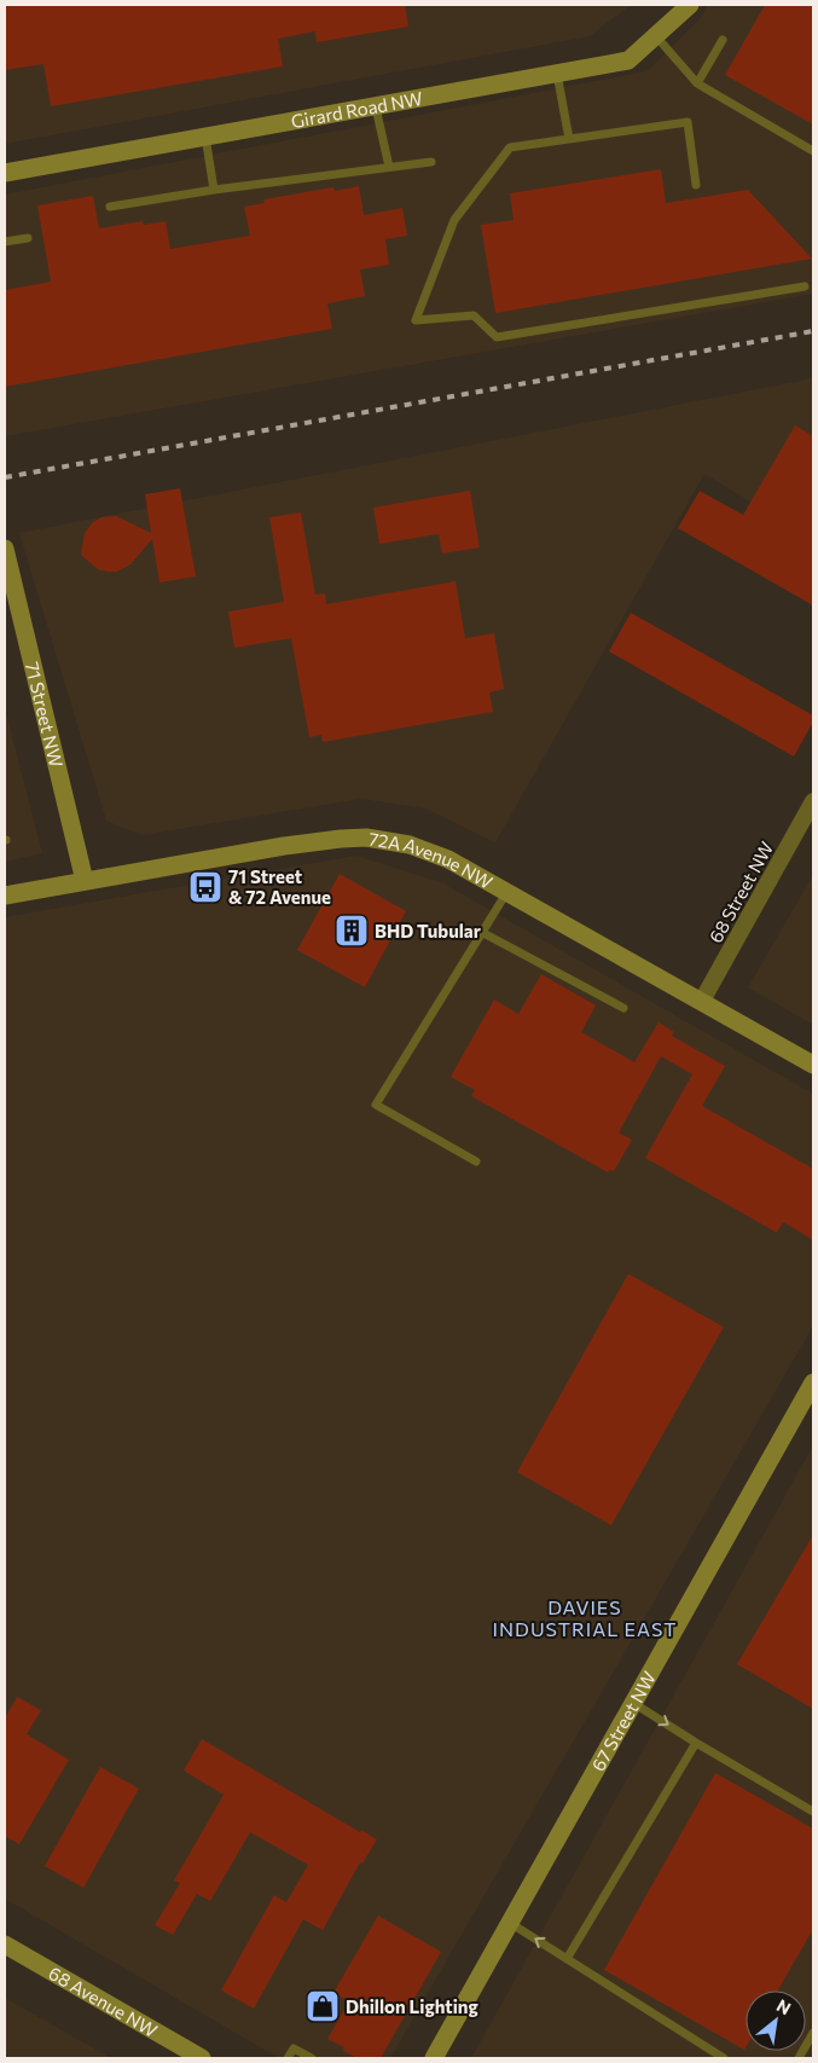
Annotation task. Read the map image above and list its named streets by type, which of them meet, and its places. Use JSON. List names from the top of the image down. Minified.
{"streets":{"street":["Girard Road NW","71 Street NW","72A Avenue NW","68 Street NW","67 Street NW","68 Avenue NW"]},"crossings":[["71 Street NW","72A Avenue NW"],["72A Avenue NW","68 Street NW"]],"districts":["DAVIES INDUSTRIAL EAST"],"places":{"bus stop":["71 Street & 72 Avenue"],"building":["BHD Tubular"],"shop":["Dhillon Lighting"]},"north":"top right"}
